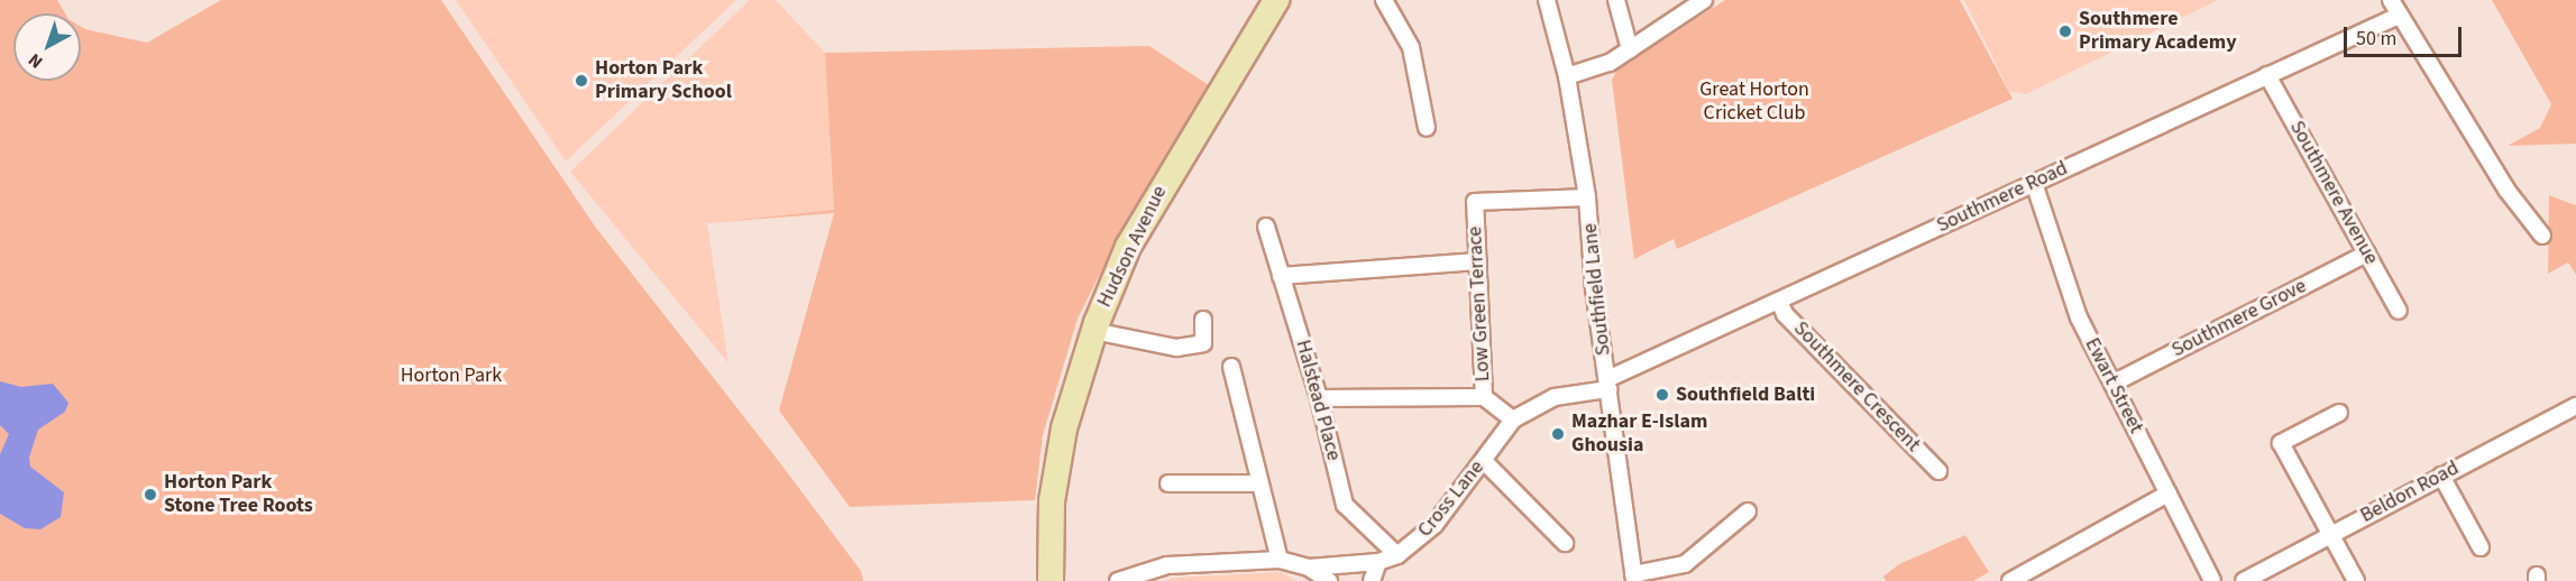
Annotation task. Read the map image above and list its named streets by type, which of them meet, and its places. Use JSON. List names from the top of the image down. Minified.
{"streets":{"main road":["Hudson Avenue"],"street":["Southmere Avenue","Southmere Road","Southfield Lane","Low Green Terrace","Southmere Grove","Ewart Street","Southmere Crescent","Halstead Place","Beldon Road","Cross Lane"]},"crossings":[["Southmere Avenue","Southmere Road"],["Southmere Avenue","Southmere Grove"],["Southmere Road","Southfield Lane"],["Southmere Road","Ewart Street"],["Southmere Road","Southmere Crescent"],["Southmere Road","Cross Lane"],["Southfield Lane","Low Green Terrace"],["Southfield Lane","Cross Lane"],["Southmere Grove","Ewart Street"],["Halstead Place","Cross Lane"]],"parks":["Great Horton Cricket Club","Horton Park"],"places":["Southmere Primary Academy","Horton Park Primary School","Southfield Balti","Mazhar E-Islam Ghousia","Horton Park Stone Tree Roots"],"scale_bar":"50 m","north":"bottom left"}
